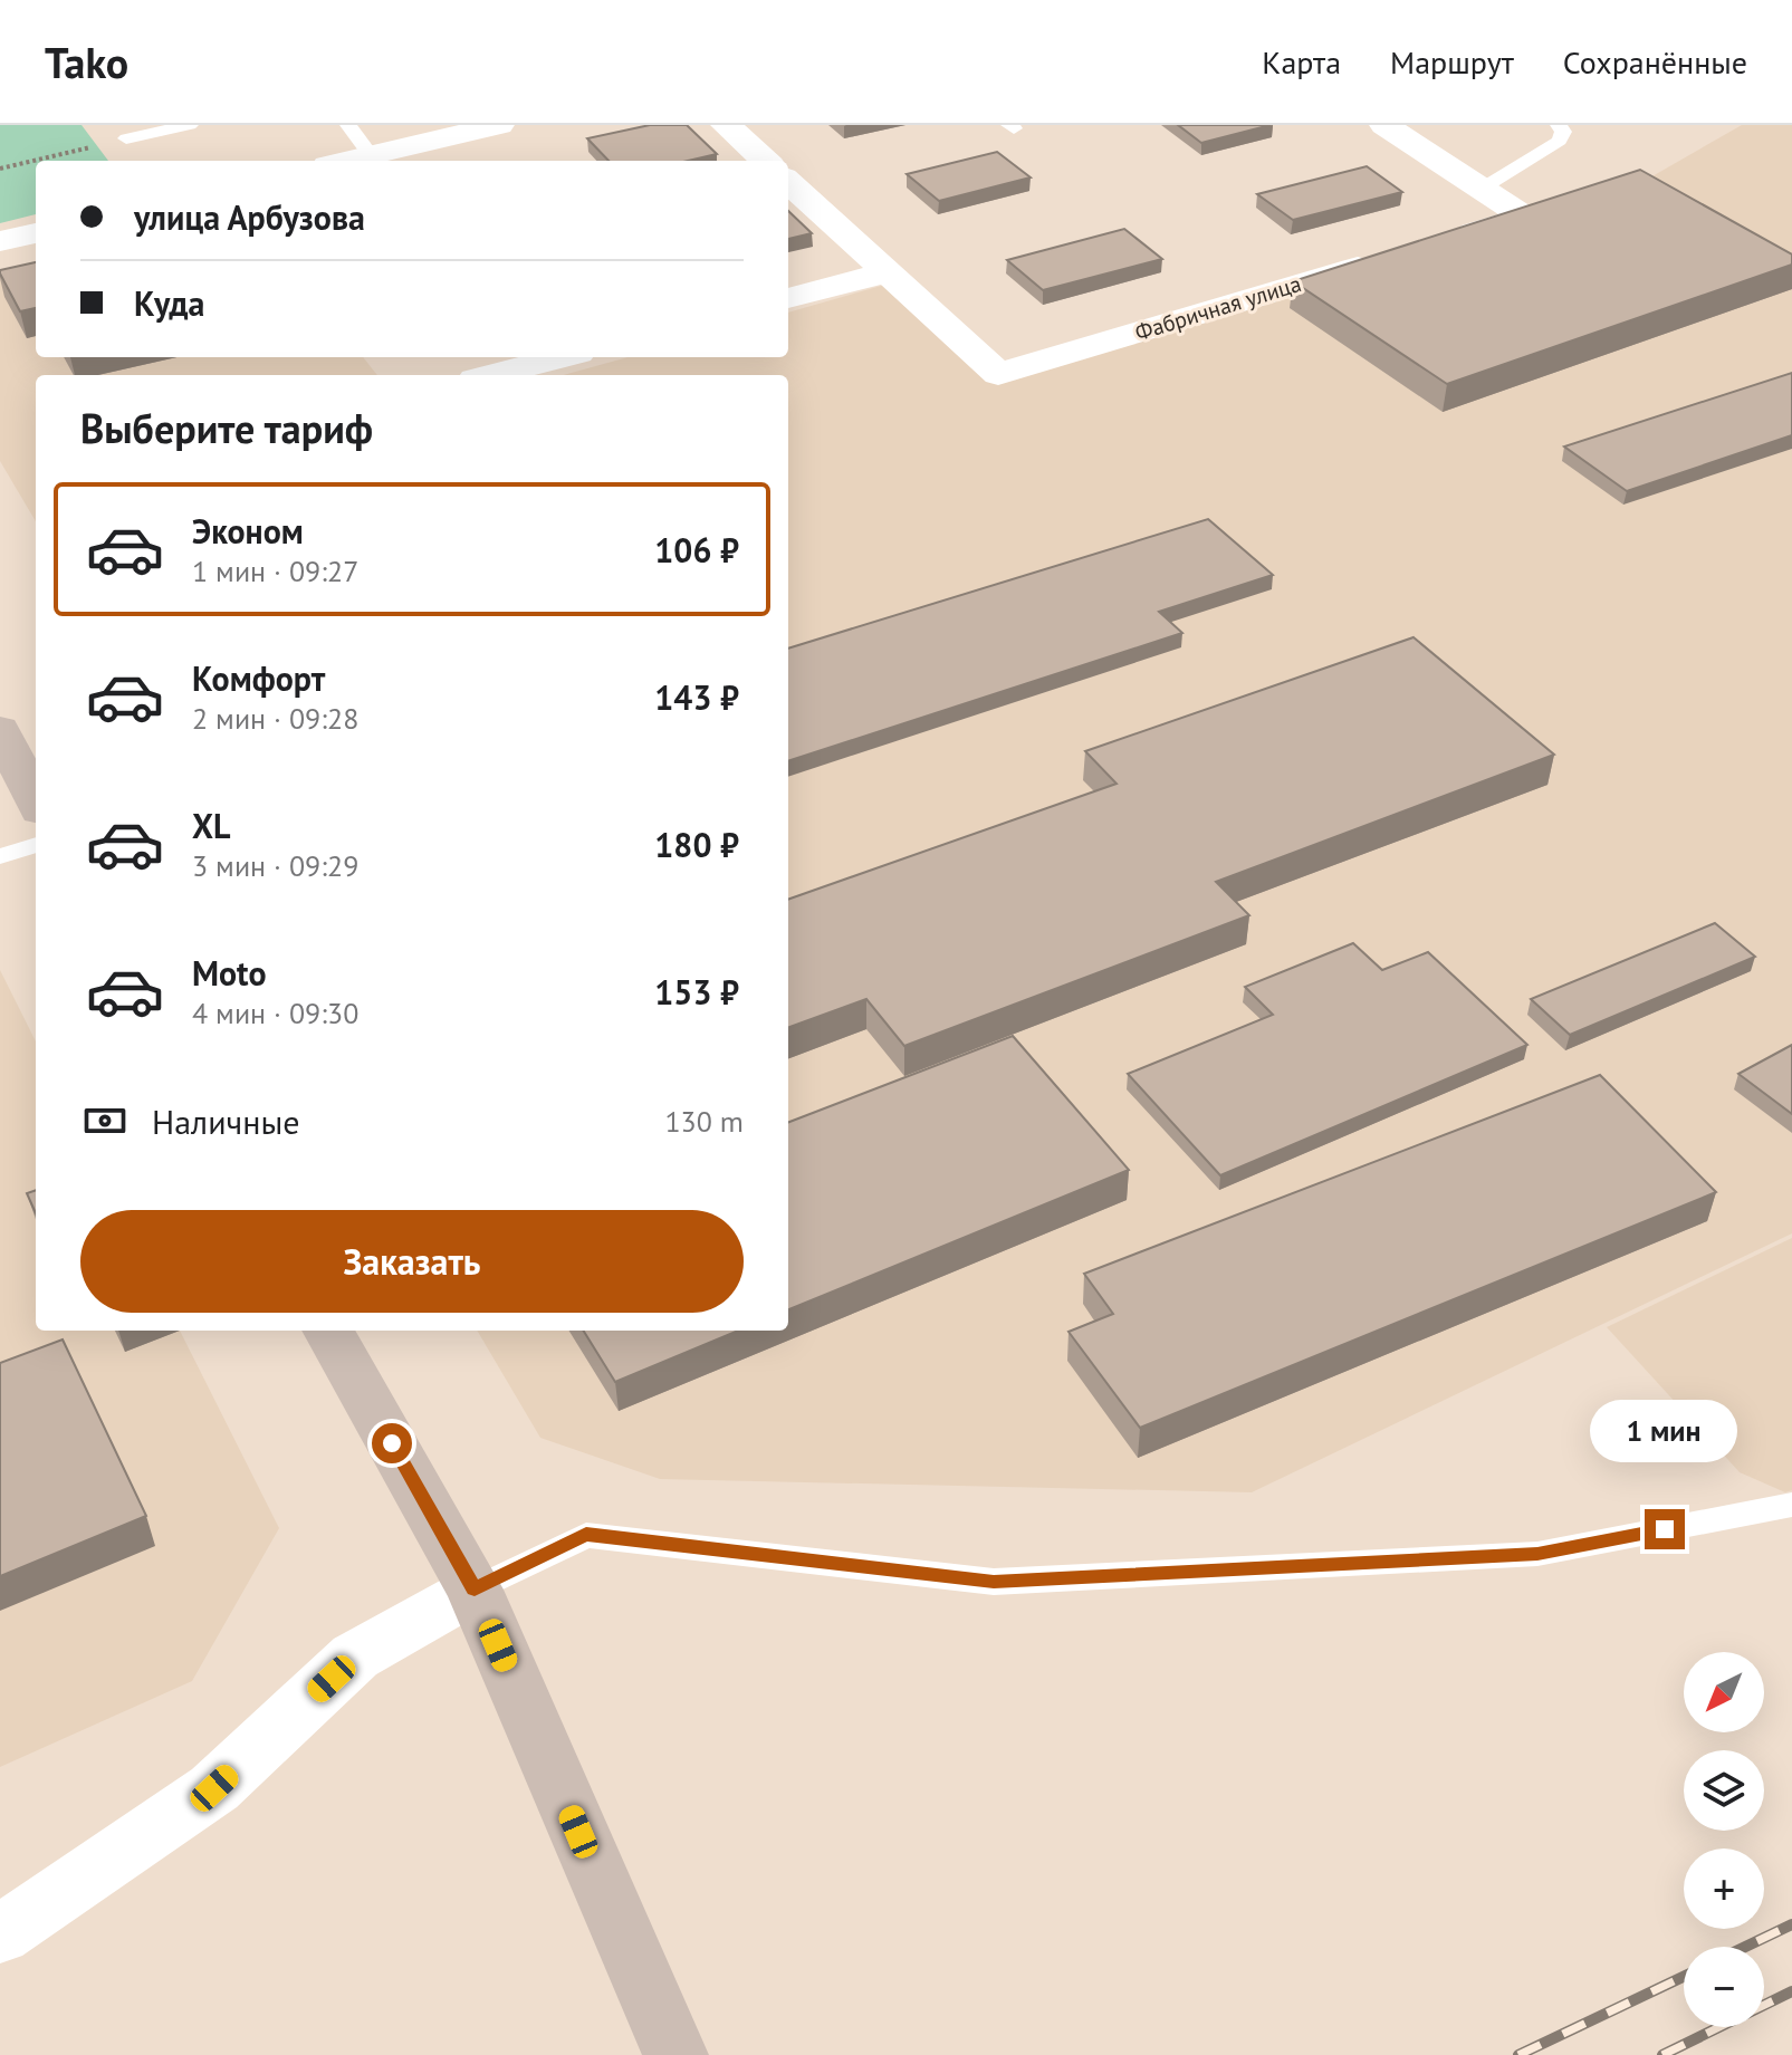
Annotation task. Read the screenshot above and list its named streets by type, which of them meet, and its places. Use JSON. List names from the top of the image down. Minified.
{"streets":{"street":["Фабричная улица"]},"north":"bottom left","page":{"header":"Tako","nav":["Карта","Маршрут","Сохранённые"],"banner":["улица Арбузова","Куда"],"heading":"Выберите тариф","list":[{"name":"Эконом","note":"1 мин · 09:27","value":"106 ₽"},{"name":"Комфорт","note":"2 мин · 09:28","value":"143 ₽"},{"name":"XL","note":"3 мин · 09:29","value":"180 ₽"},{"name":"Moto","note":"4 мин · 09:30","value":"153 ₽"}],"pay":["Наличные","130 m"],"buttons":"Заказать","bubble":"1 мин","map_buttons":["+","−"]}}
